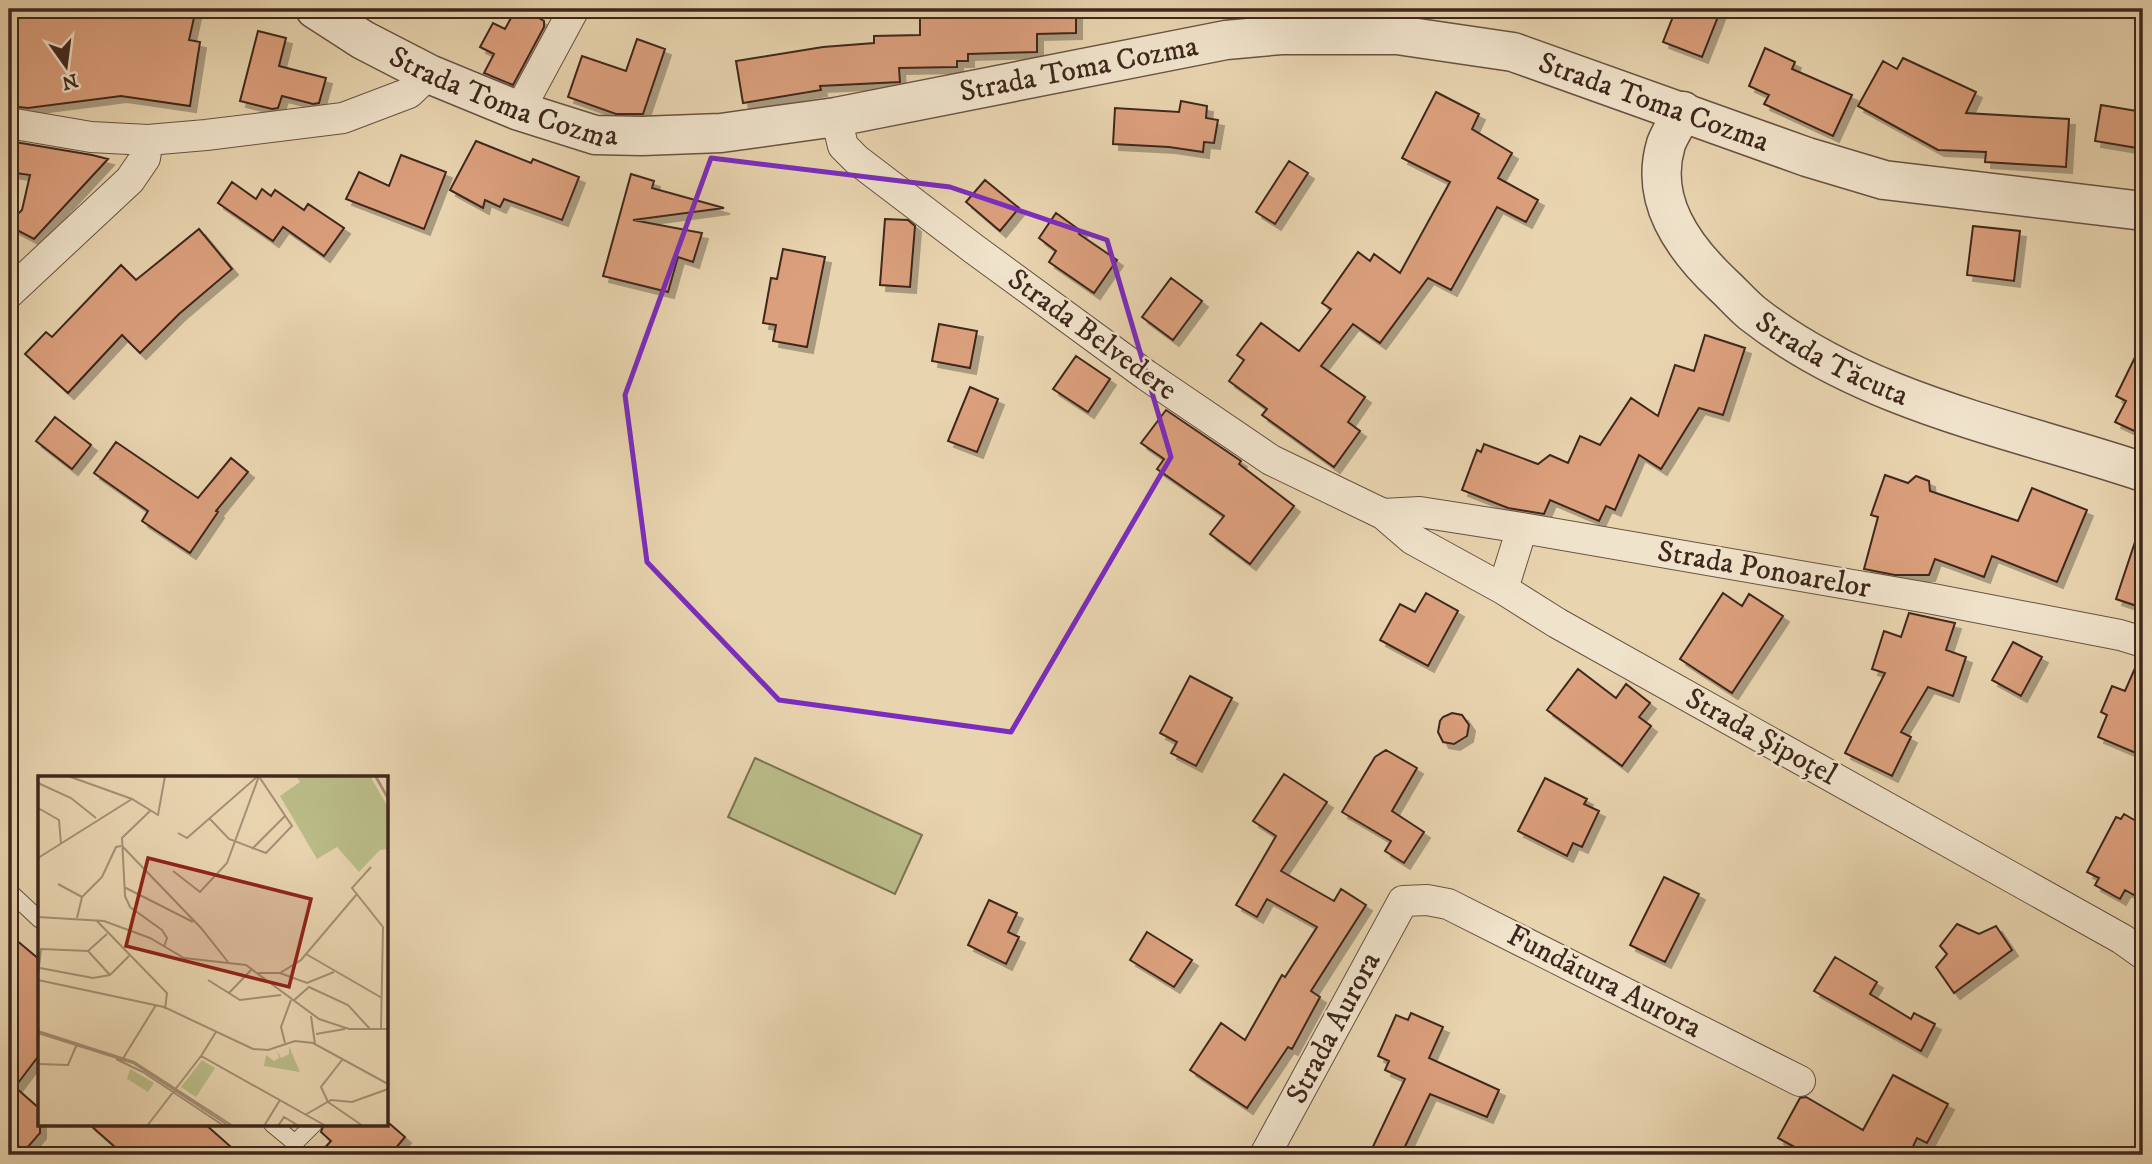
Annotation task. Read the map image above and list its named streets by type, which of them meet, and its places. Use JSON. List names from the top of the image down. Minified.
{"streets":{"street":["Strada Toma Cozma","Strada Belvedere","Strada Tăcuta","Strada Ponoarelor","Strada Șipoțel","Fundătura Aurora","Strada Aurora"]},"crossings":[["Strada Toma Cozma","Strada Belvedere"],["Strada Toma Cozma","Strada Tăcuta"],["Strada Belvedere","Strada Ponoarelor"],["Strada Belvedere","Strada Șipoțel"],["Strada Ponoarelor","Strada Șipoțel"],["Fundătura Aurora","Strada Aurora"]],"north":"bottom"}
